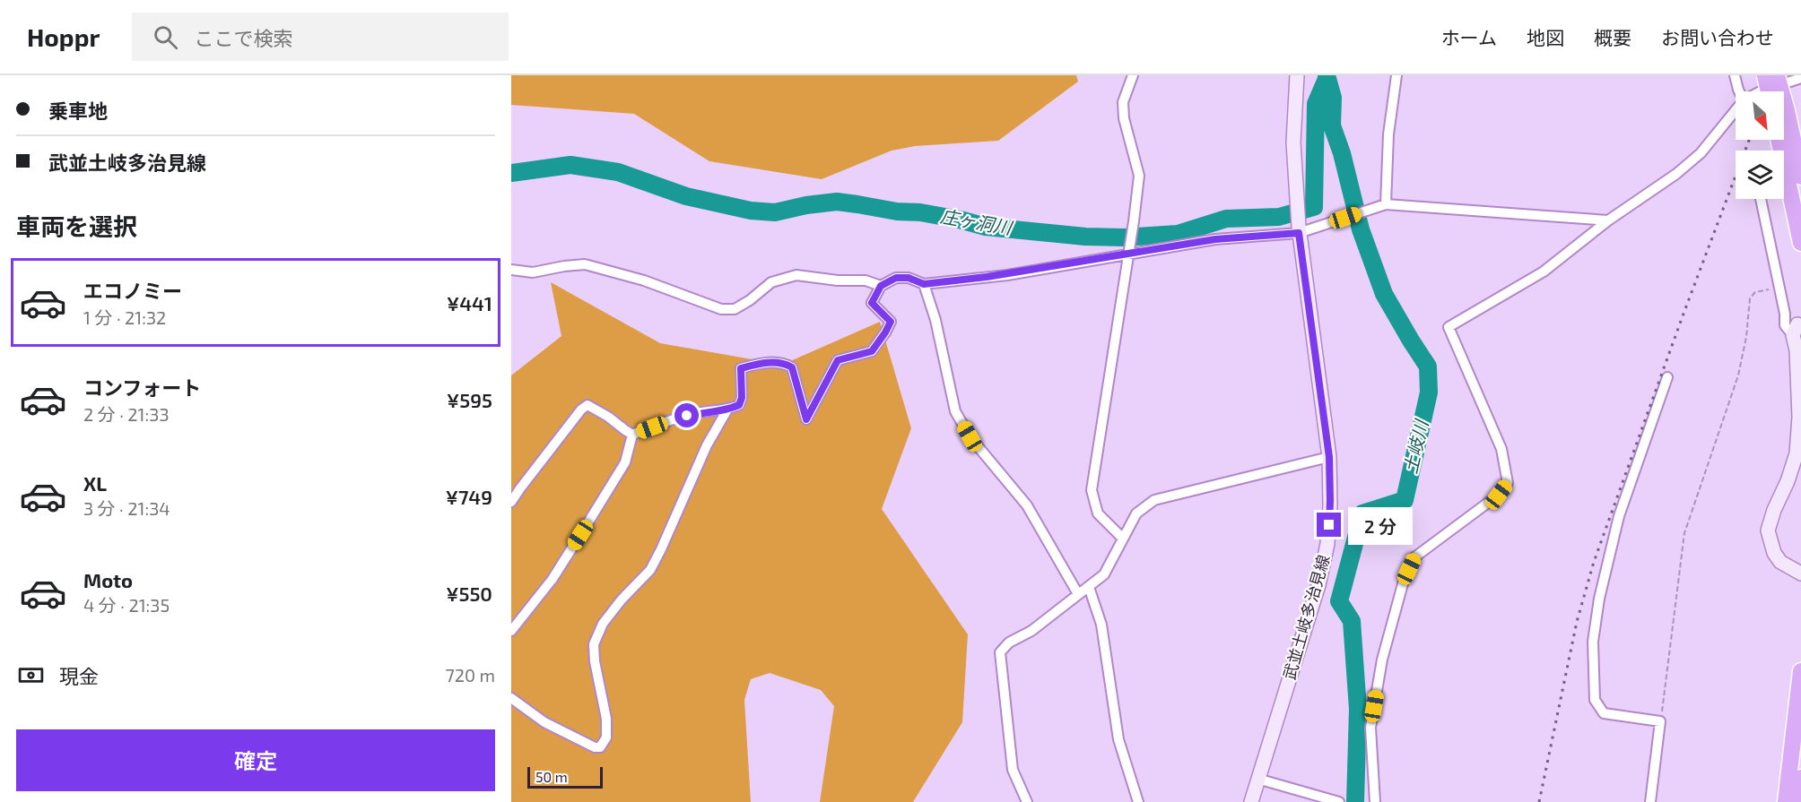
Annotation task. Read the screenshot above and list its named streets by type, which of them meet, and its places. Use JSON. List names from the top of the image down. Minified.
{"streets":{"main road":["武並土岐多治見線"]},"water":["庄ヶ洞川","土岐川"],"scale_bar":"50 m","north":"bottom right","page":{"header":"Hoppr","search":"ここで検索","nav":["ホーム","地図","概要","お問い合わせ"],"banner":["乗車地","武並土岐多治見線"],"heading":"車両を選択","list":[{"name":"エコノミー","note":"1 分 · 21:32","value":"¥441"},{"name":"コンフォート","note":"2 分 · 21:33","value":"¥595"},{"name":"XL","note":"3 分 · 21:34","value":"¥749"},{"name":"Moto","note":"4 分 · 21:35","value":"¥550"}],"bubble":"2 分","pay":["現金","720 m"],"buttons":"確定","scale":"50 m"}}
